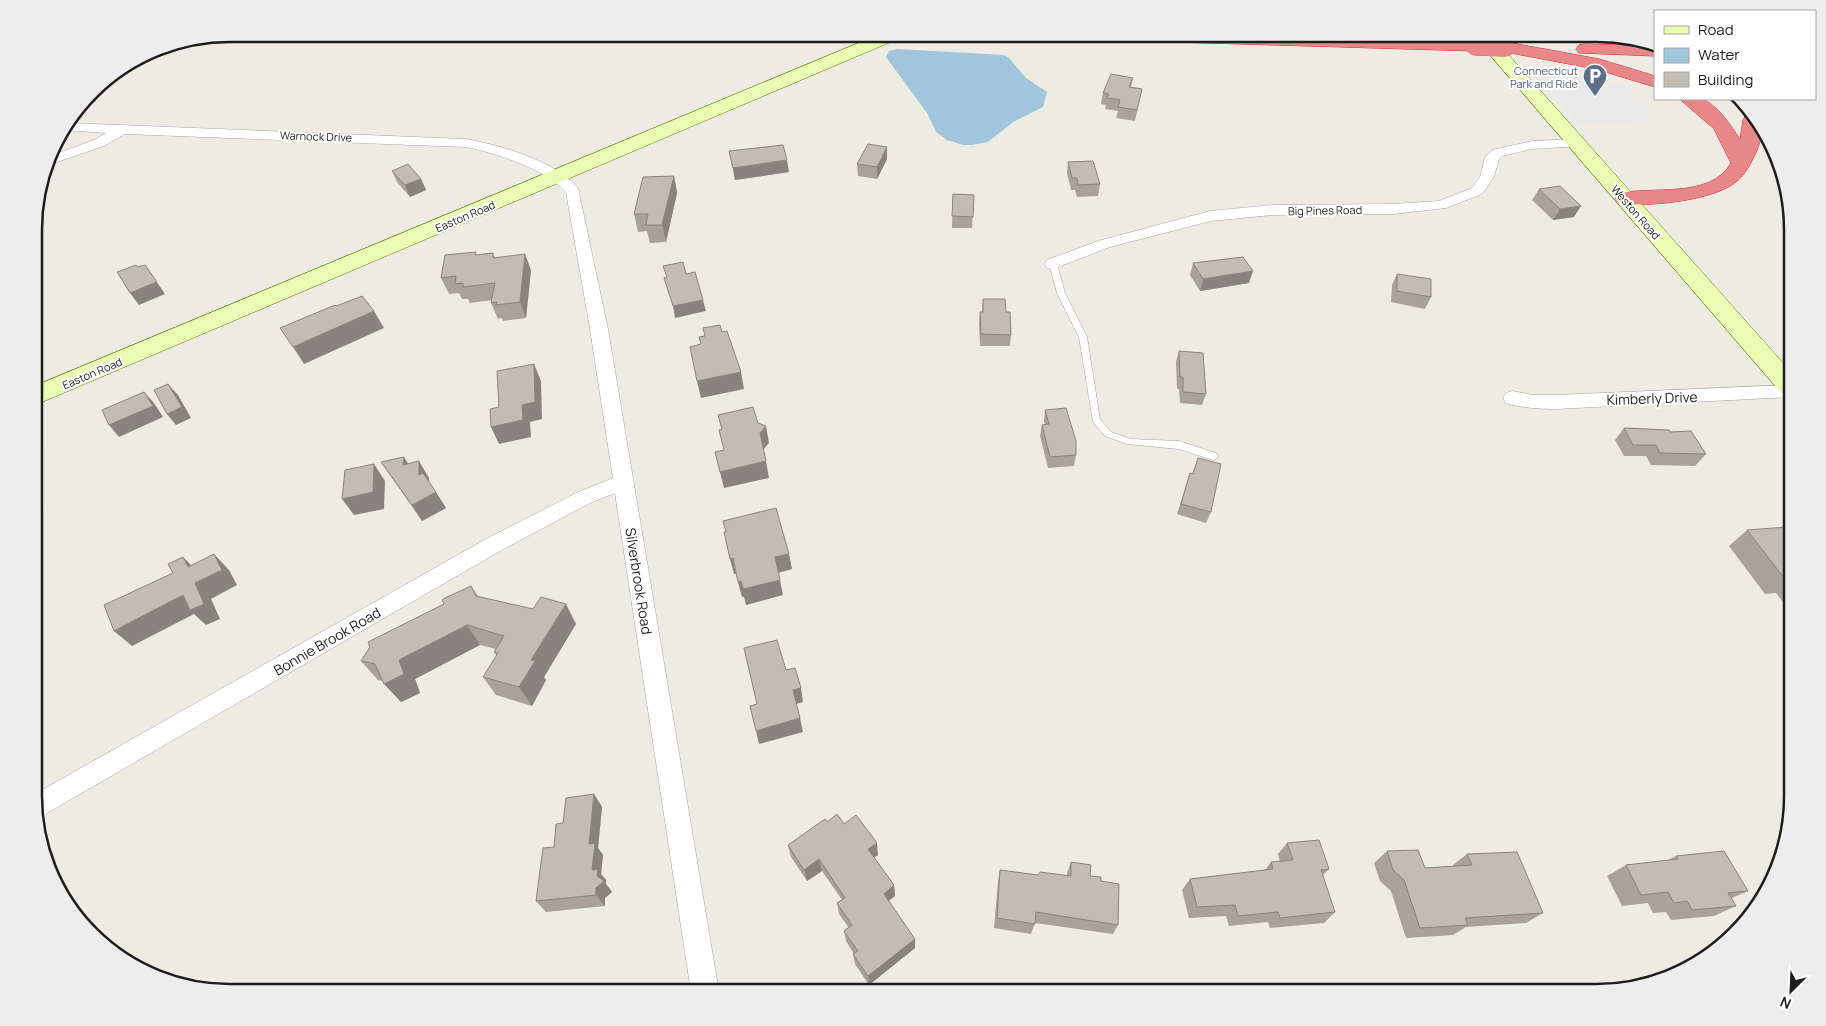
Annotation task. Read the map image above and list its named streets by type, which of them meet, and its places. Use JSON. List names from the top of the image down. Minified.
{"streets":{"main road":["Weston Road","Easton Road"],"street":["Warnock Drive","Big Pines Road","Kimberly Drive","Silverbrook Road","Bonnie Brook Road"]},"crossings":[["Warnock Drive","Easton Road"],["Warnock Drive","Silverbrook Road"],["Big Pines Road","Weston Road"],["Easton Road","Silverbrook Road"],["Silverbrook Road","Bonnie Brook Road"]],"places":{"parking":["Connecticut Park and Ride"]},"legend":["Road","Water","Building"],"north":"bottom left"}
